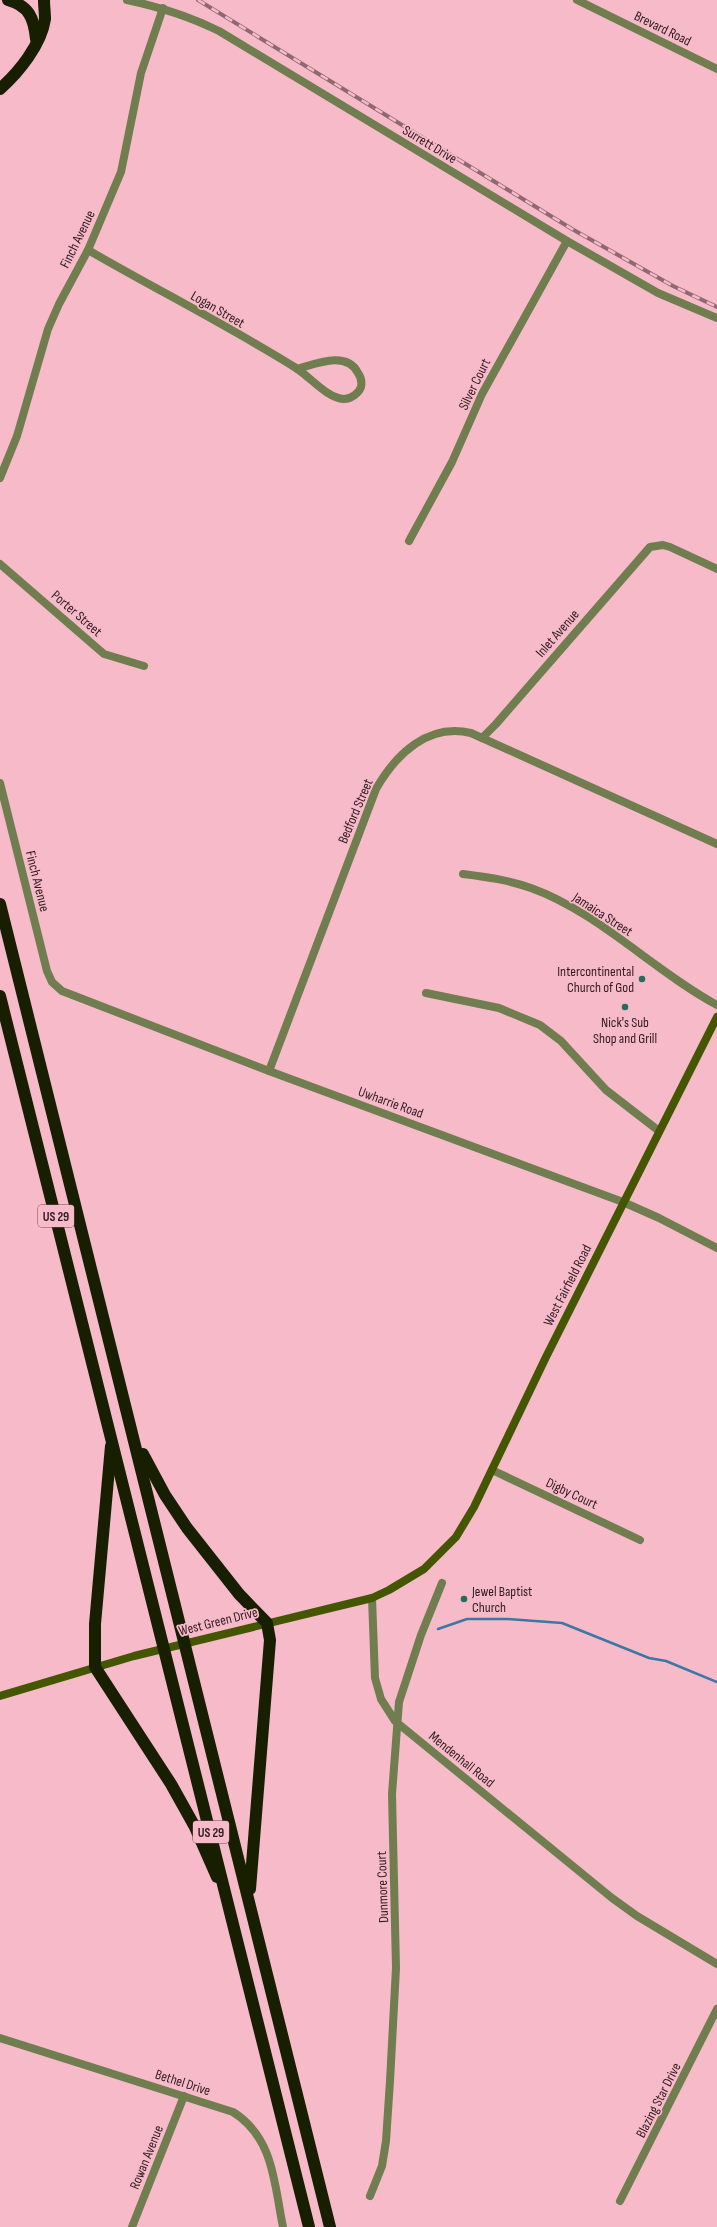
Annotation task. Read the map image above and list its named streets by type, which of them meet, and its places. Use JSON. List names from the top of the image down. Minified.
{"streets":{"highway":["US 29"],"main road":["West Fairfield Road","West Green Drive"],"street":["Brevard Road","Surrett Drive","Finch Avenue","Logan Street","Silver Court","Porter Street","Inlet Avenue","Bedford Street","Jamaica Street","Uwharrie Road","Digby Court","Mendenhall Road","Dunmore Court","Bethel Drive","Blazing Star Drive","Rowan Avenue"]},"crossings":[["Surrett Drive","Finch Avenue"],["Surrett Drive","Silver Court"],["Finch Avenue","Logan Street"],["Finch Avenue","Uwharrie Road"],["Inlet Avenue","Bedford Street"],["Bedford Street","Uwharrie Road"],["Uwharrie Road","West Fairfield Road"],["West Fairfield Road","Digby Court"],["West Fairfield Road","West Green Drive"],["West Green Drive","Mendenhall Road"],["Mendenhall Road","Dunmore Court"],["Bethel Drive","Rowan Avenue"]],"places":["Intercontinental Church of God","Nick's Sub Shop and Grill","Jewel Baptist Church"]}
